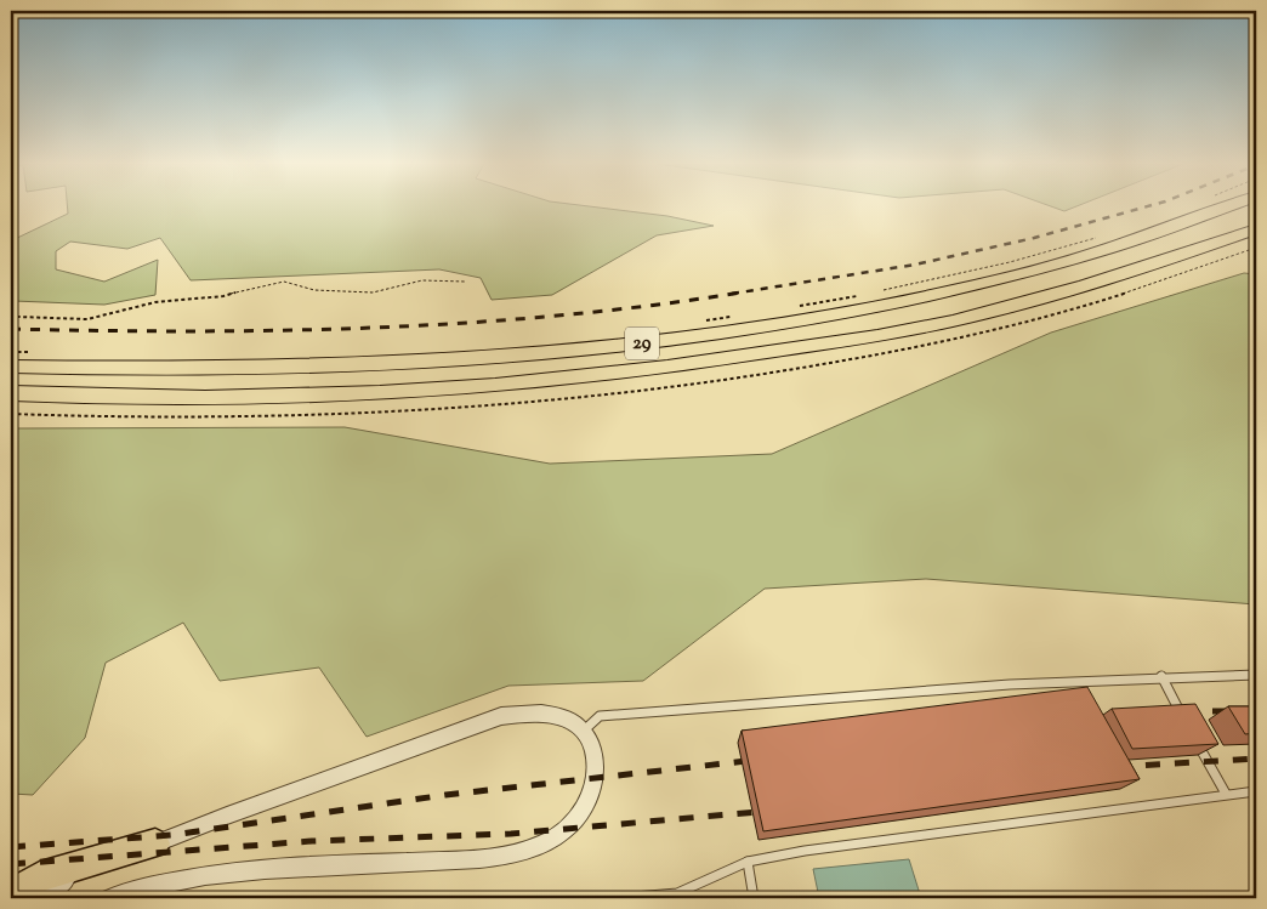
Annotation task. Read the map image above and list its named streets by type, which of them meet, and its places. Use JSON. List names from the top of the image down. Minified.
{"streets":{"highway":["29"]}}
